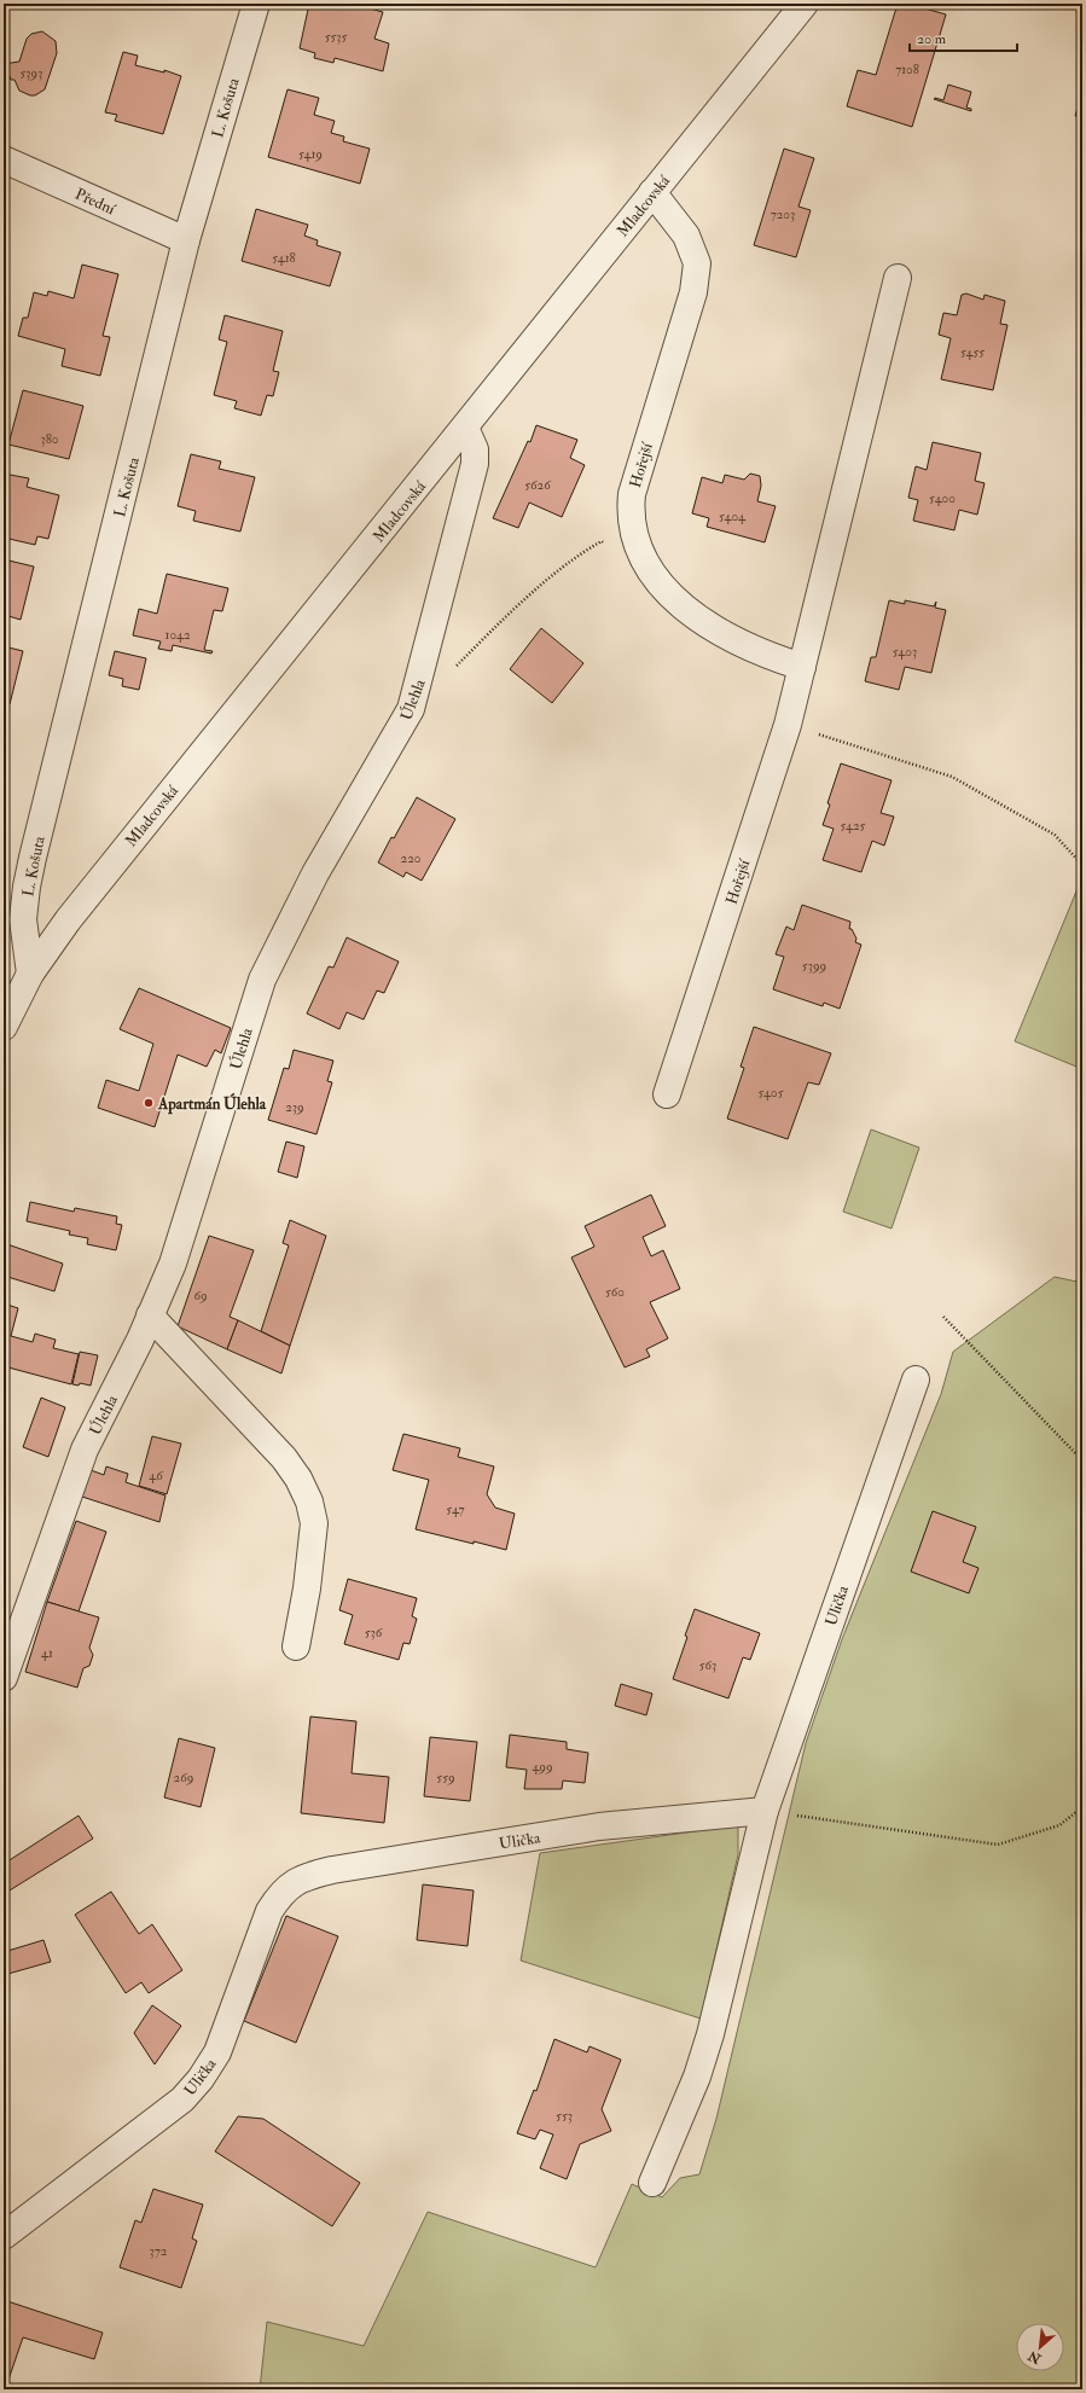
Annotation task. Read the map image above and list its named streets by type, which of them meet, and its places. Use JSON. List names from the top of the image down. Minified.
{"streets":{"street":["L. Košuta","Přední","Mladcovská","Hořejší","Úlehla","Ulička"]},"crossings":[["L. Košuta","Přední"],["L. Košuta","Mladcovská"],["Mladcovská","Hořejší"],["Mladcovská","Úlehla"]],"places":["Apartmán Úlehla"],"house_numbers":["5535","7108","5393","5419","7203","5418","5455","380","5626","5400","5404","1042","5403","5425","220","5399","5405","239","560","69","46","547","536","41","563","499","269","559","553","372"],"scale_bar":"20 m","north":"bottom left"}
